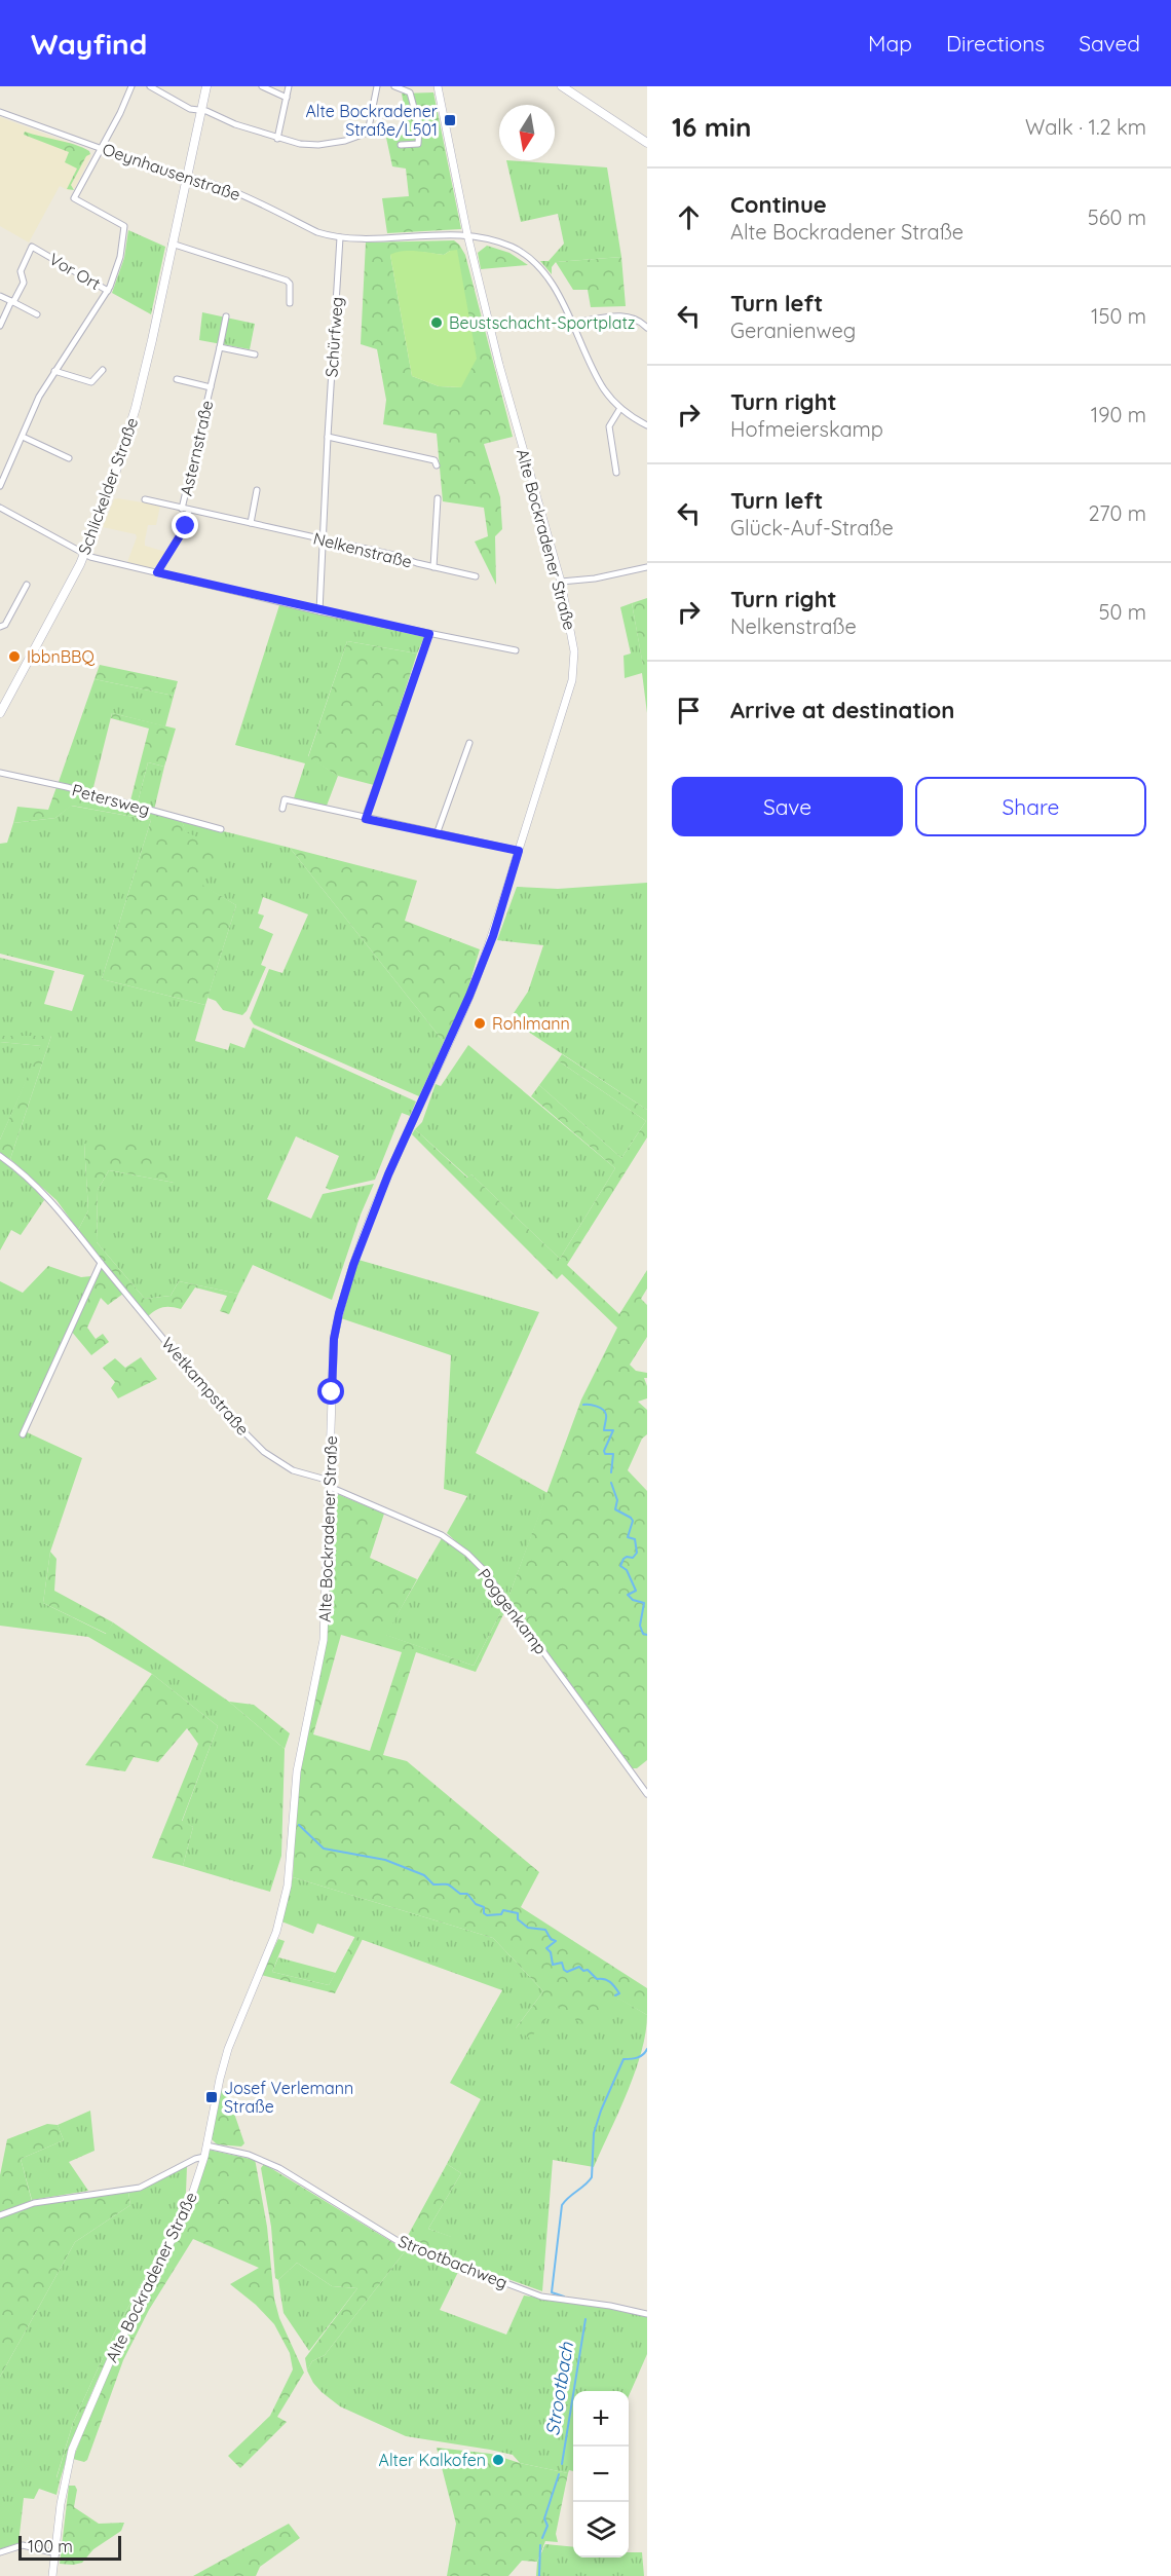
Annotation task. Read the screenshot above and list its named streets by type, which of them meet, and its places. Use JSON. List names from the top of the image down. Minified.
{"streets":{"main road":["Schlickelder Straße"],"street":["Oeynhausenstraße","Vor Ort","Schürfweg","Asternstraße","Alte Bockradener Straße","Nelkenstraße","Petersweg","Wetkampstraße","Poggenkamp","Strootbachweg"]},"crossings":[["Oeynhausenstraße","Schürfweg"],["Oeynhausenstraße","Schlickelder Straße"],["Oeynhausenstraße","Alte Bockradener Straße"],["Schürfweg","Nelkenstraße"],["Asternstraße","Nelkenstraße"],["Alte Bockradener Straße","Wetkampstraße"],["Alte Bockradener Straße","Poggenkamp"],["Alte Bockradener Straße","Strootbachweg"],["Wetkampstraße","Poggenkamp"]],"water":["Strootbach"],"places":{"transit":["Alte Bockradener Straße/L501","Josef Verlemann Straße"],"other":["Beustschacht-Sportplatz","IbbnBBQ","Rohlmann","Alter Kalkofen"]},"scale_bar":"100 m","north":"bottom","page":{"header":"Wayfind","nav":["Map","Directions","Saved"],"heading":["16 min","Walk · 1.2 km"],"list":[["Continue","Alte Bockradener Straße","560 m"],["Turn left","Geranienweg","150 m"],["Turn right","Hofmeierskamp","190 m"],["Turn left","Glück-Auf-Straße","270 m"],["Turn right","Nelkenstraße","50 m"],"Arrive at destination"],"buttons":["Save","Share"],"map_buttons":["+","−"],"scale":"100 m"}}
